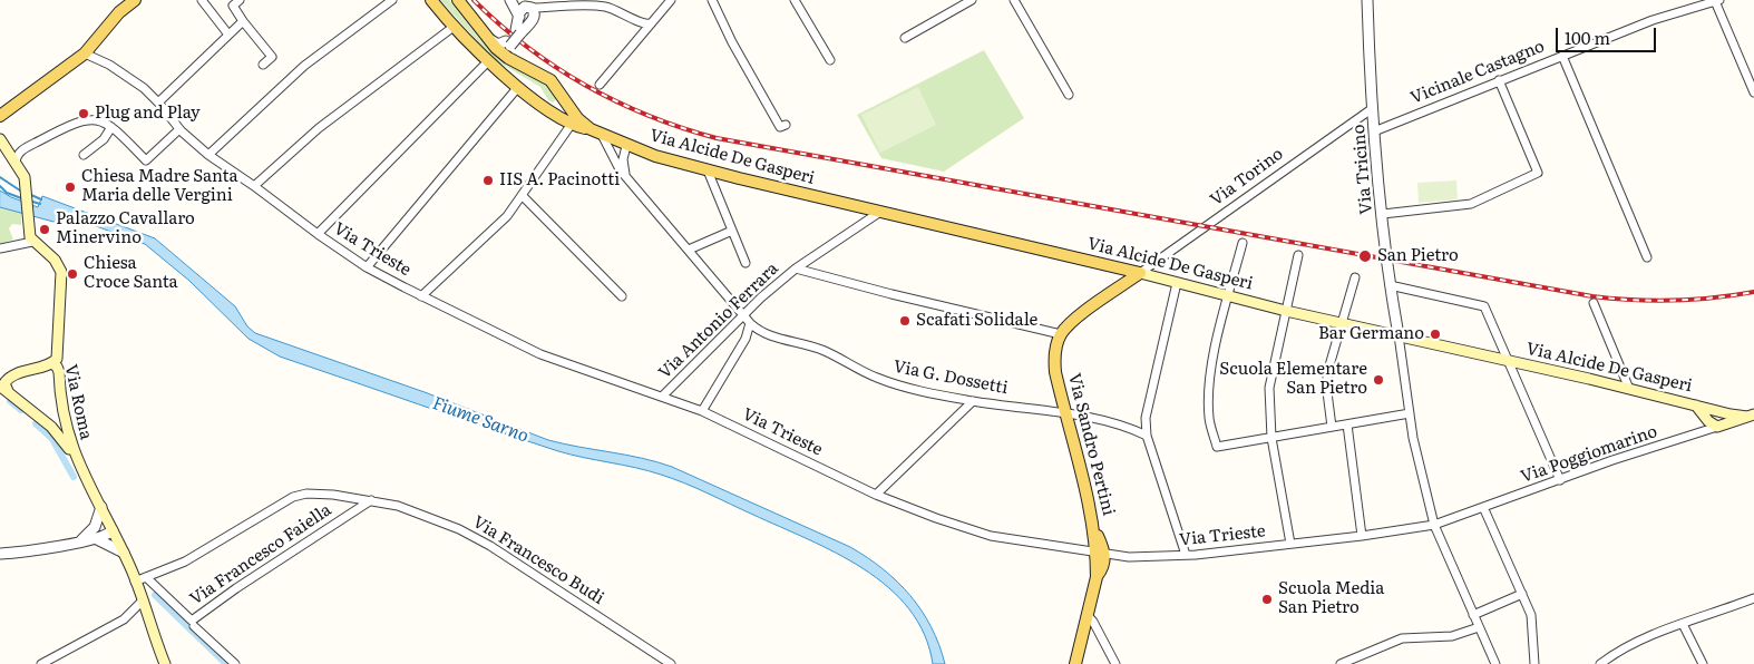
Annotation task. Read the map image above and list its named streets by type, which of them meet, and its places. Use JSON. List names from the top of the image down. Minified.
{"streets":{"main road":["Via Alcide De Gasperi","Via Roma","Via Sandro Pertini","Via Poggiomarino"],"street":["Vicinale Castagno","Via Tricino","Via Torino","Via Trieste","Via Antonio Ferrara","Via G. Dossetti","Via Francesco Faiella","Via Francesco Budi"]},"crossings":[["Vicinale Castagno","Via Tricino"],["Via Alcide De Gasperi","Via Tricino"],["Via Alcide De Gasperi","Via Torino"],["Via Alcide De Gasperi","Via Antonio Ferrara"],["Via Alcide De Gasperi","Via G. Dossetti"],["Via Alcide De Gasperi","Via Poggiomarino"],["Via Tricino","Via Torino"],["Via Trieste","Via Antonio Ferrara"],["Via Trieste","Via Sandro Pertini"],["Via Trieste","Via Poggiomarino"],["Via Antonio Ferrara","Via G. Dossetti"],["Via G. Dossetti","Via Sandro Pertini"],["Via Roma","Via Francesco Budi"],["Via Francesco Faiella","Via Francesco Budi"]],"water":["Fiume Sarno"],"places":["Plug and Play","IIS A. Pacinotti","Chiesa Madre Santa Maria delle Vergini","Palazzo Cavallaro Minervino","San Pietro","Chiesa Croce Santa","Scafati Solidale","Bar Germano","Scuola Elementare San Pietro","Scuola Media San Pietro"],"scale_bar":"100 m"}
